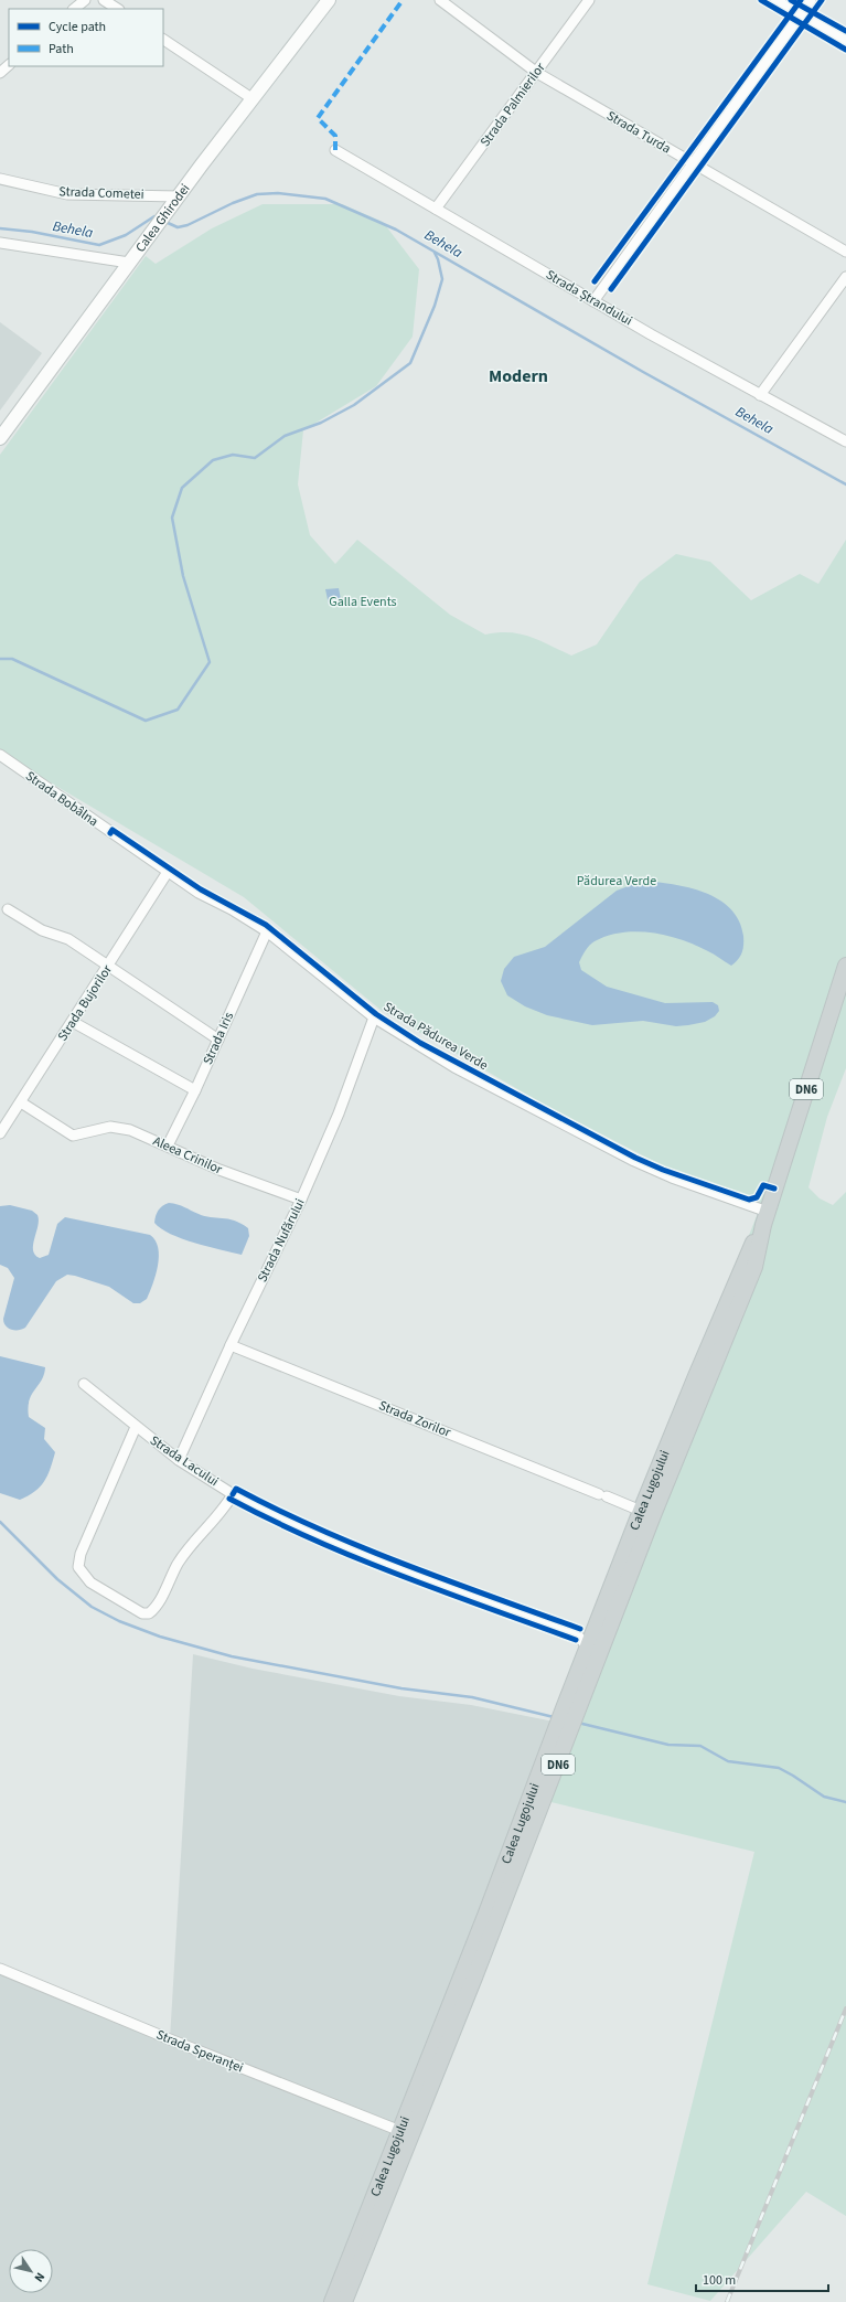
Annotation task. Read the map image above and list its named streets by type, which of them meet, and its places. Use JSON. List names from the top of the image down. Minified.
{"streets":{"main road":["DN6","Calea Lugojului"],"street":["Strada Palmierilor","Strada Turda","Strada Cometei","Calea Ghirodei","Strada Ștrandului","Strada Bobâlna","Strada Bujorilor","Strada Pădurea Verde","Strada Iris","Aleea Crinilor","Strada Nufărului","Strada Zorilor","Strada Lacului","Strada Speranței"]},"crossings":[["Strada Palmierilor","Strada Turda"],["Strada Palmierilor","Strada Ștrandului"],["Strada Cometei","Calea Ghirodei"],["Strada Bobâlna","Strada Bujorilor"],["Strada Bobâlna","Strada Pădurea Verde"],["Strada Bujorilor","Strada Pădurea Verde"],["Strada Bujorilor","Aleea Crinilor"],["Strada Pădurea Verde","Strada Iris"],["Strada Pădurea Verde","DN6"],["Strada Pădurea Verde","Strada Nufărului"],["Strada Pădurea Verde","Calea Lugojului"],["Strada Iris","Aleea Crinilor"],["DN6","Calea Lugojului"],["Aleea Crinilor","Strada Nufărului"],["Strada Nufărului","Strada Zorilor"],["Strada Nufărului","Strada Lacului"],["Strada Zorilor","Calea Lugojului"],["Strada Lacului","Calea Lugojului"],["Calea Lugojului","Strada Speranței"]],"districts":["Modern"],"water":["Behela"],"parks":["Galla Events","Pădurea Verde"],"legend":["Cycle path","Path"],"scale_bar":"100 m","north":"bottom right"}
